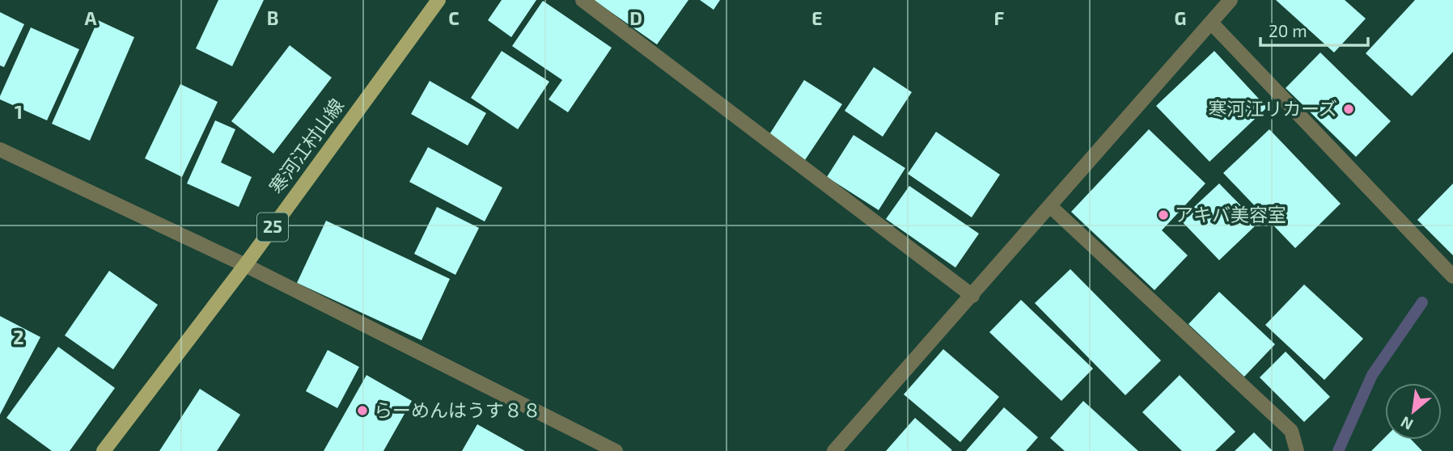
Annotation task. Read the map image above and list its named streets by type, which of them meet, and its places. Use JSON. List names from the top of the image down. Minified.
{"streets":{"main road":["寒河江村山線","25"]},"places":["寒河江リカーズ","アキバ美容室","らーめんはうす８８"],"scale_bar":"20 m","north":"bottom left","grid":{"columns":["A","B","C","D","E","F","G"],"rows":["1","2"]}}
